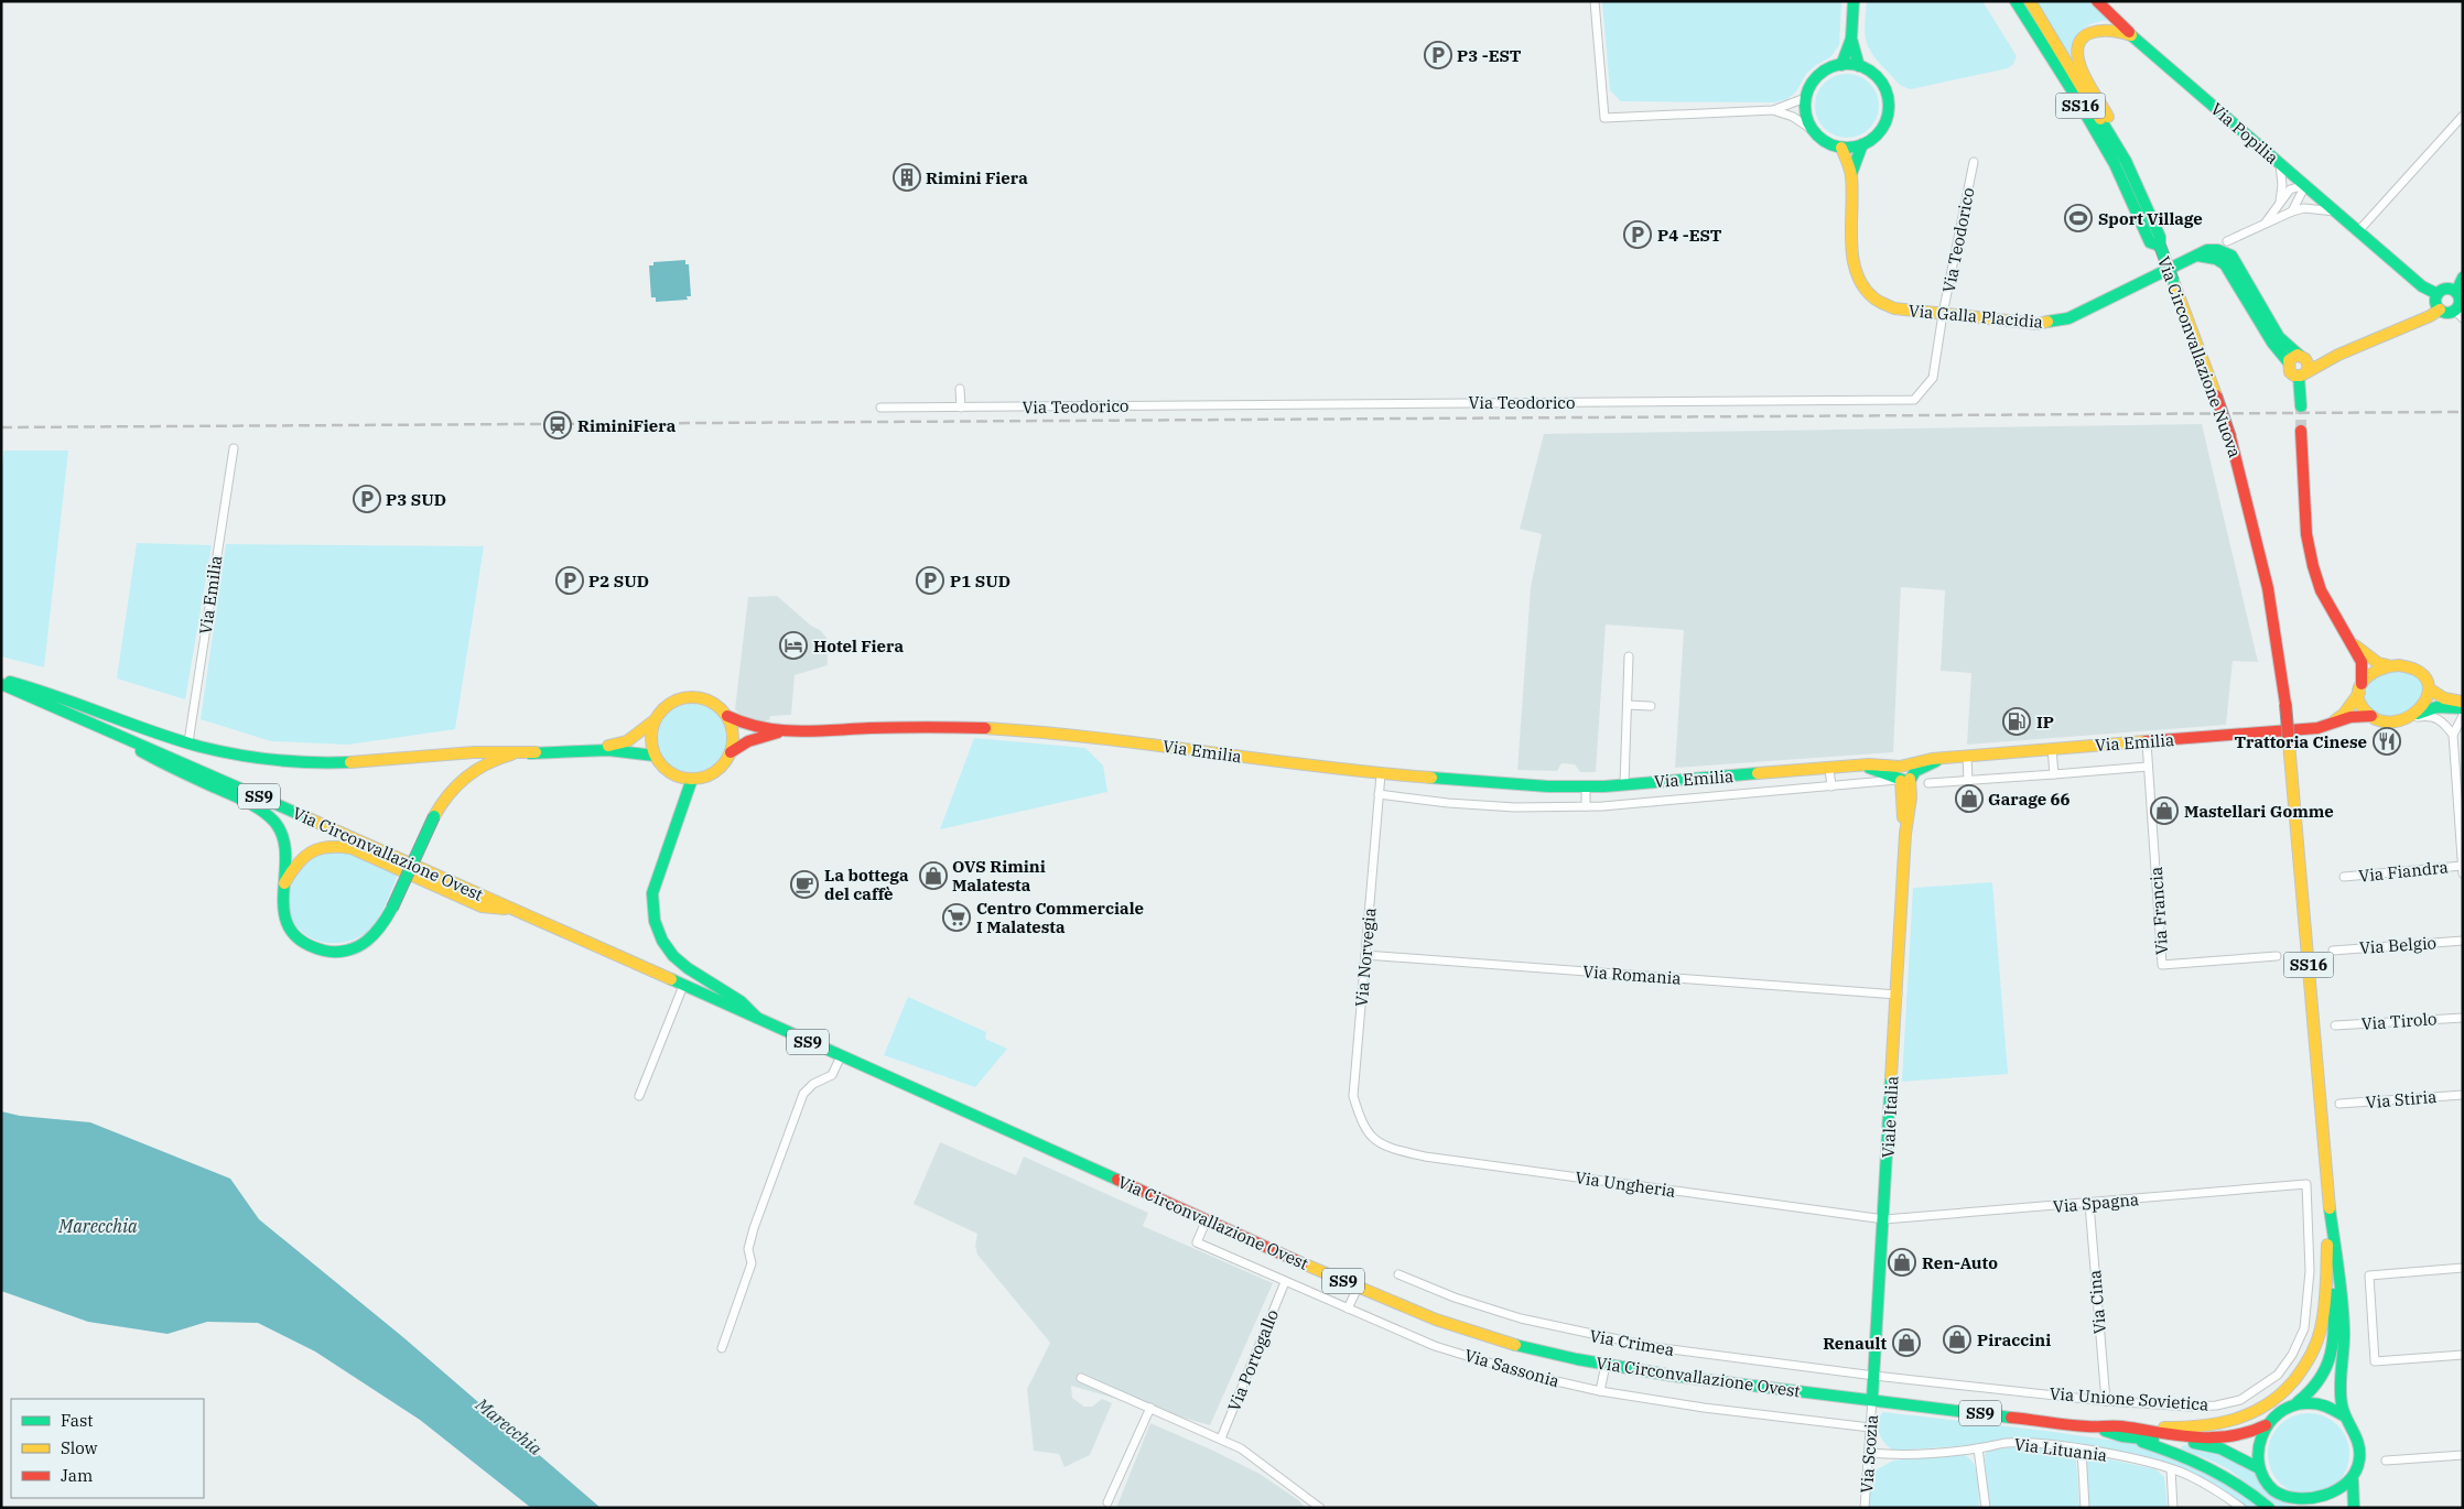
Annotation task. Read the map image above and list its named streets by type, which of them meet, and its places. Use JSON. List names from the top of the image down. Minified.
{"streets":{"main road":["SS16","Via Popilia","Via Galla Placidia","Via Circonvallazione Nuova","Via Emilia","SS9","Via Circonvallazione Ovest","Viale Italia"],"street":["Via Teodorico","Via Fiandra","Via Francia","Via Belgio","Via Norvegia","Via Romania","Via Tirolo","Via Stiria","Via Ungheria","Via Spagna","Via Cina","Via Crimea","Via Portogallo","Via Sassonia","Via Unione Sovietica","Via Lituania","Via Scozia"]},"crossings":[["SS16","Via Circonvallazione Nuova"],["SS16","Via Circonvallazione Ovest"],["Via Teodorico","Via Galla Placidia"],["Via Circonvallazione Nuova","Via Circonvallazione Ovest"],["Via Emilia","Via Francia"],["Via Emilia","Via Norvegia"],["Via Emilia","Viale Italia"],["Via Circonvallazione Ovest","Viale Italia"],["Via Circonvallazione Ovest","Via Sassonia"],["Via Circonvallazione Ovest","Via Scozia"],["Via Norvegia","Via Romania"],["Via Norvegia","Via Ungheria"],["Via Romania","Viale Italia"],["Viale Italia","Via Ungheria"],["Viale Italia","Via Spagna"],["Viale Italia","Via Crimea"],["Viale Italia","Via Unione Sovietica"],["Viale Italia","Via Scozia"],["Via Ungheria","Via Spagna"],["Via Spagna","Via Cina"],["Via Spagna","Via Unione Sovietica"],["Via Cina","Via Unione Sovietica"],["Via Crimea","Via Unione Sovietica"],["Via Portogallo","Via Sassonia"],["Via Sassonia","Via Scozia"],["Via Lituania","Via Scozia"]],"water":["Marecchia"],"places":{"parking":["P3 -EST","P4 -EST","P3 SUD","P2 SUD","P1 SUD"],"building":["Rimini Fiera"],"sports":["Sport Village"],"station":["RiminiFiera"],"hotel":["Hotel Fiera"],"fuel station":["IP"],"restaurant":["Trattoria Cinese"],"shop":["Garage 66","Mastellari Gomme","OVS Rimini Malatesta","Ren-Auto","Piraccini","Renault"],"cafe":["La bottega del caffè"],"supermarket":["Centro Commerciale I Malatesta"]},"legend":["Fast","Slow","Jam"]}
